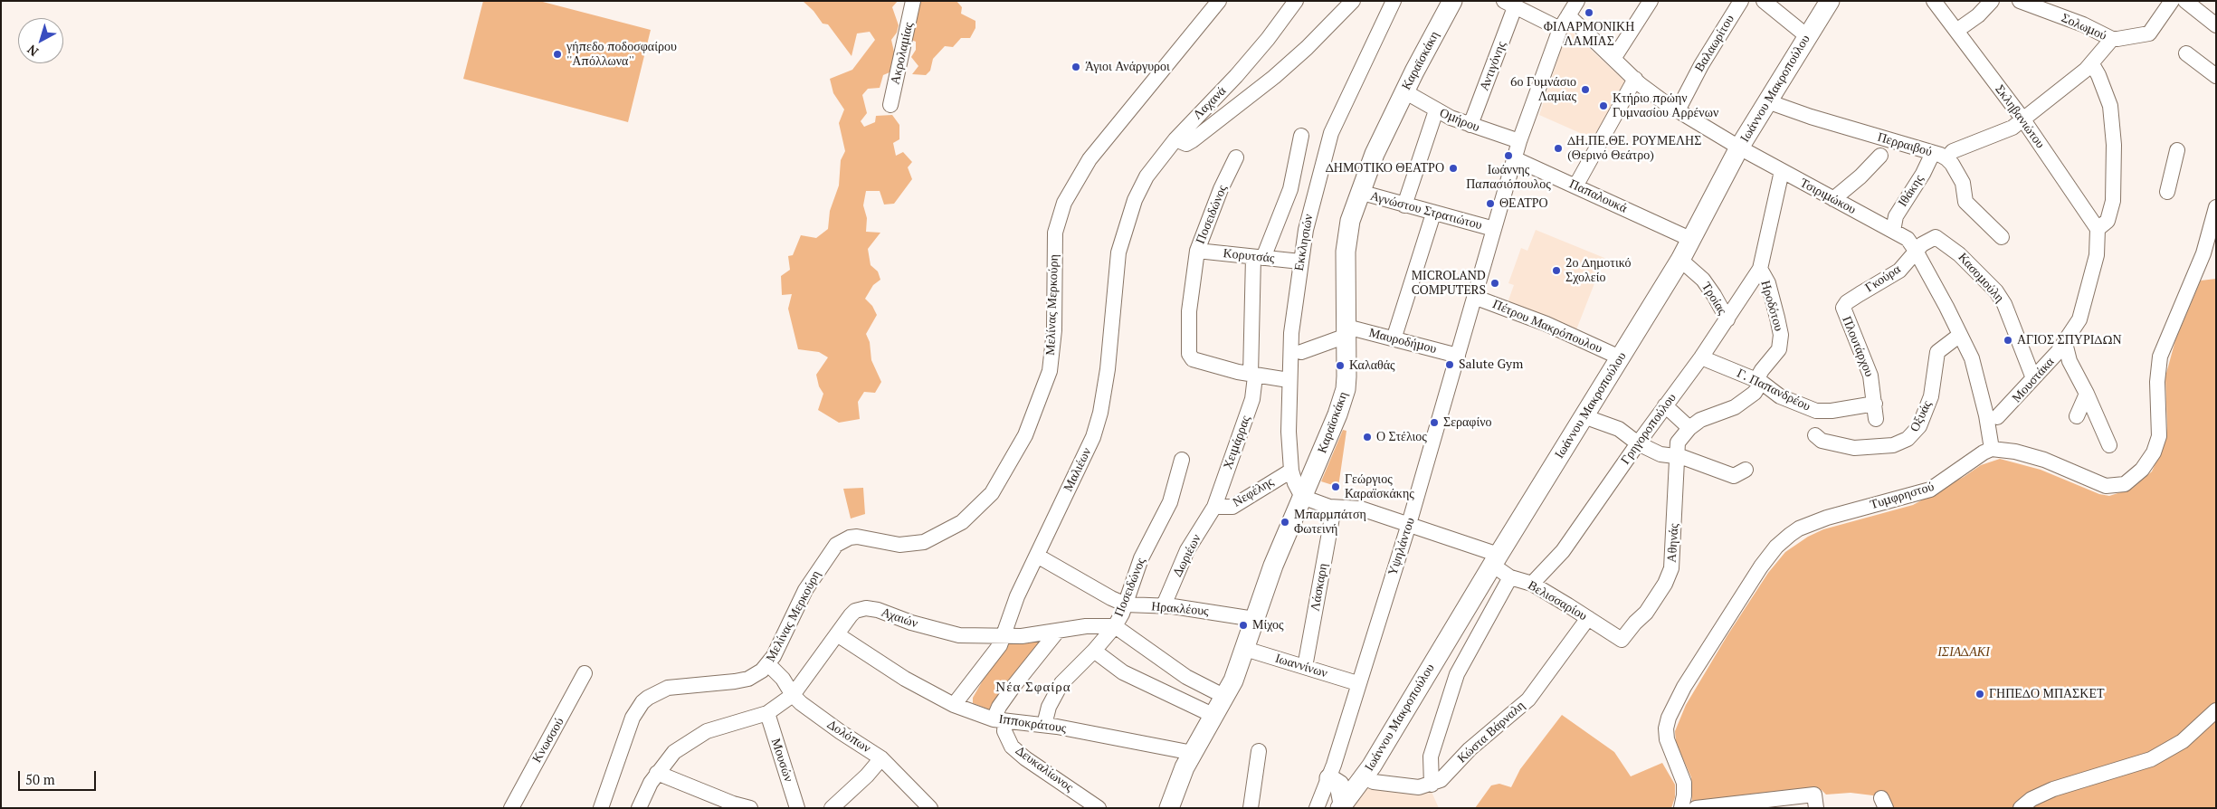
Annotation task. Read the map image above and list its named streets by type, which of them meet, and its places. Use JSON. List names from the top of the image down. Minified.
{"streets":{"main road":["Καραϊσκάκη","Ιωάννου Μακροπούλου"],"street":["Σολωμού","Βαλαωρίτου","Ακρολαμίας","Αντιγόνης","Λαχανά","Σκληβανιώτου","Ομήρου","Περραιβού","Ιθάκης","Παπαλουκά","Τσιριμώκου","Αγνώστου Στρατιώτου","Ποσειδώνος","Εκκλησιών","Κορυτσάς","Κασομούλη","Γκούρα","Τροίας","Μελίνας Μερκούρη","Ηροδότου","Πέτρου Μακρόπουλου","Μαυροδήμου","Πλουτάρχου","Μουστάκα","Γ. Παπανδρέου","Οξυάς","Γρηγοροπούλου","Χειμάρρας","Μαλιέων","Νεφέλης","Τυμφρηστού","Αθηνάς","Υψηλάντου","Δωριέων","Λάσκαρη","Βελισσαρίου","Ηρακλέους","Αχαιών","Ιωαννίνων","Ιπποκράτους","Κώστα Βάρναλη","Δολόπων","Κνωσσού","Μουσών","Δευκαλίωνος"]},"crossings":[["Βαλαωρίτου","Τσιριμώκου"],["Καραϊσκάκη","Ομήρου"],["Καραϊσκάκη","Αγνώστου Στρατιώτου"],["Καραϊσκάκη","Εκκλησιών"],["Καραϊσκάκη","Μαυροδήμου"],["Καραϊσκάκη","Βελισσαρίου"],["Καραϊσκάκη","Ηρακλέους"],["Καραϊσκάκη","Ιωαννίνων"],["Καραϊσκάκη","Ιπποκράτους"],["Αντιγόνης","Ομήρου"],["Ιωάννου Μακροπούλου","Περραιβού"],["Ιωάννου Μακροπούλου","Τσιριμώκου"],["Ιωάννου Μακροπούλου","Τροίας"],["Ιωάννου Μακροπούλου","Πέτρου Μακρόπουλου"],["Ιωάννου Μακροπούλου","Βελισσαρίου"],["Λαχανά","Μαλιέων"],["Σκληβανιώτου","Μουστάκα"],["Ομήρου","Υψηλάντου"],["Περραιβού","Ιθάκης"],["Ιθάκης","Τσιριμώκου"],["Παπαλουκά","Υψηλάντου"],["Τσιριμώκου","Γκούρα"],["Τσιριμώκου","Ηροδότου"],["Τσιριμώκου","Οξυάς"],["Τσιριμώκου","Τυμφρηστού"],["Τσιριμώκου","Υψηλάντου"],["Αγνώστου Στρατιώτου","Υψηλάντου"],["Ποσειδώνος","Κορυτσάς"],["Ποσειδώνος","Χειμάρρας"],["Ποσειδώνος","Ηρακλέους"],["Ποσειδώνος","Αχαιών"],["Ποσειδώνος","Ιπποκράτους"],["Εκκλησιών","Κορυτσάς"],["Εκκλησιών","Νεφέλης"],["Εκκλησιών","Βελισσαρίου"],["Κορυτσάς","Χειμάρρας"],["Κασομούλη","Γκούρα"],["Κασομούλη","Μουστάκα"],["Γκούρα","Πλουτάρχου"],["Τροίας","Γρηγοροπούλου"],["Μελίνας Μερκούρη","Δολόπων"],["Ηροδότου","Γ. Παπανδρέου"],["Ηροδότου","Γρηγοροπούλου"],["Πέτρου Μακρόπουλου","Υψηλάντου"],["Μαυροδήμου","Υψηλάντου"],["Πλουτάρχου","Γ. Παπανδρέου"],["Γ. Παπανδρέου","Γρηγοροπούλου"],["Γρηγοροπούλου","Βελισσαρίου"],["Χειμάρρας","Νεφέλης"],["Χειμάρρας","Δωριέων"],["Μαλιέων","Ηρακλέους"],["Μαλιέων","Αχαιών"],["Μαλιέων","Ιπποκράτους"],["Νεφέλης","Δωριέων"],["Αθηνάς","Βελισσαρίου"],["Υψηλάντου","Βελισσαρίου"],["Υψηλάντου","Ιωαννίνων"],["Δωριέων","Ηρακλέους"],["Λάσκαρη","Βελισσαρίου"],["Λάσκαρη","Ιωαννίνων"],["Βελισσαρίου","Κώστα Βάρναλη"],["Αχαιών","Ιπποκράτους"],["Αχαιών","Δολόπων"],["Αχαιών","Μουσών"],["Ιπποκράτους","Δευκαλίωνος"]],"districts":["Νέα Σφαίρα"],"parks":["ΙΣΙΑΔΑΚΙ"],"places":["ΦΙΛΑΡΜΟΝΙΚΗ ΛΑΜΙΑΣ","γήπεδο ποδοσφαίρου ''Απόλλωνα''","Άγιοι Ανάργυροι","6ο Γυμνάσιο Λαμίας","Κτήριο πρώην Γυμνασίου Αρρένων","ΔΗ.ΠΕ.ΘΕ. ΡΟΥΜΕΛΗΣ (Θερινό Θεάτρο)","Ιωάννης Παπασιόπουλος","ΔΗΜΟΤΙΚΟ ΘΕΑΤΡΟ","ΘΕΑΤΡΟ","2ο Δημοτικό Σχολείο","MICROLAND COMPUTERS","ΑΓΙΟΣ ΣΠΥΡΙΔΩΝ","Salute Gym","Καλαθάς","Σεραφίνο","Ο Στέλιος","Γεώργιος Καραϊσκάκης","Μπαρμπάτση Φωτεινή","Μίχος","ΓΗΠΕΔΟ ΜΠΑΣΚΕΤ"],"scale_bar":"50 m","north":"bottom left"}
